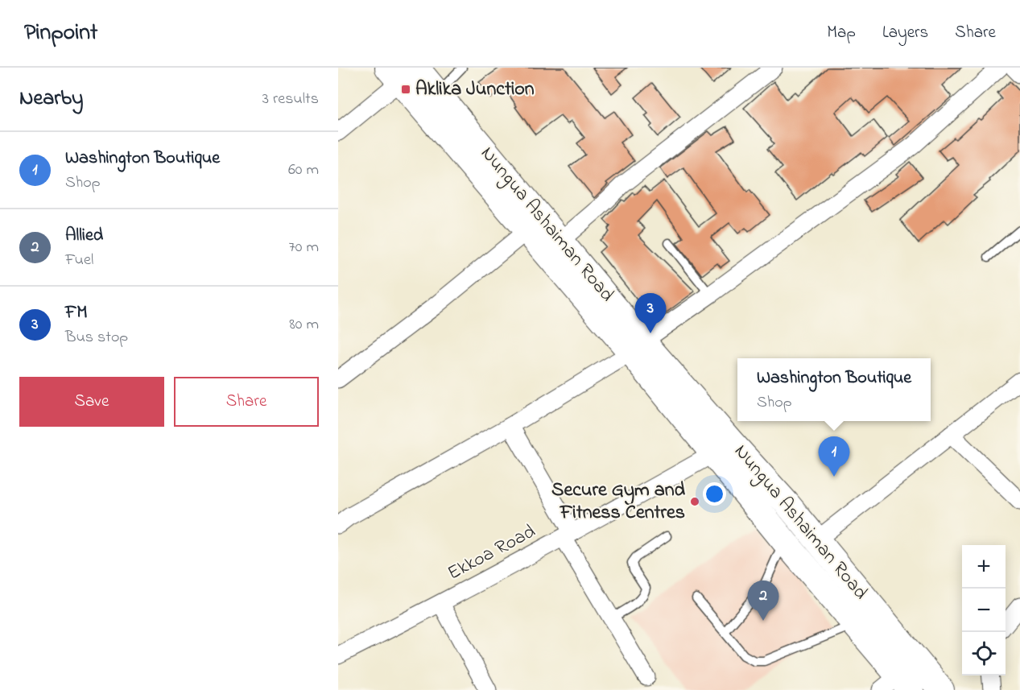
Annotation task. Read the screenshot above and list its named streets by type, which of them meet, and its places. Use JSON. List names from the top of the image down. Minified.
{"streets":{"main road":["Nungua Ashaiman Road"],"street":["Ekkoa Road"]},"crossings":[["Nungua Ashaiman Road","Ekkoa Road"]],"places":{"transit":["Aklika Junction"],"other":["Secure Gym and Fitness Centres"]},"page":{"header":"Pinpoint","nav":["Map","Layers","Share"],"heading":["Nearby","3 results"],"list":[{"mark":"1","name":"Washington Boutique","note":"Shop","value":"60 m"},{"mark":"2","name":"Allied","note":"Fuel","value":"70 m"},{"mark":"3","name":"FM","note":"Bus stop","value":"80 m"}],"pins":["3","1","2"],"popup":["Washington Boutique","Shop"],"buttons":["Save","Share"],"map_buttons":["+","−"]}}
